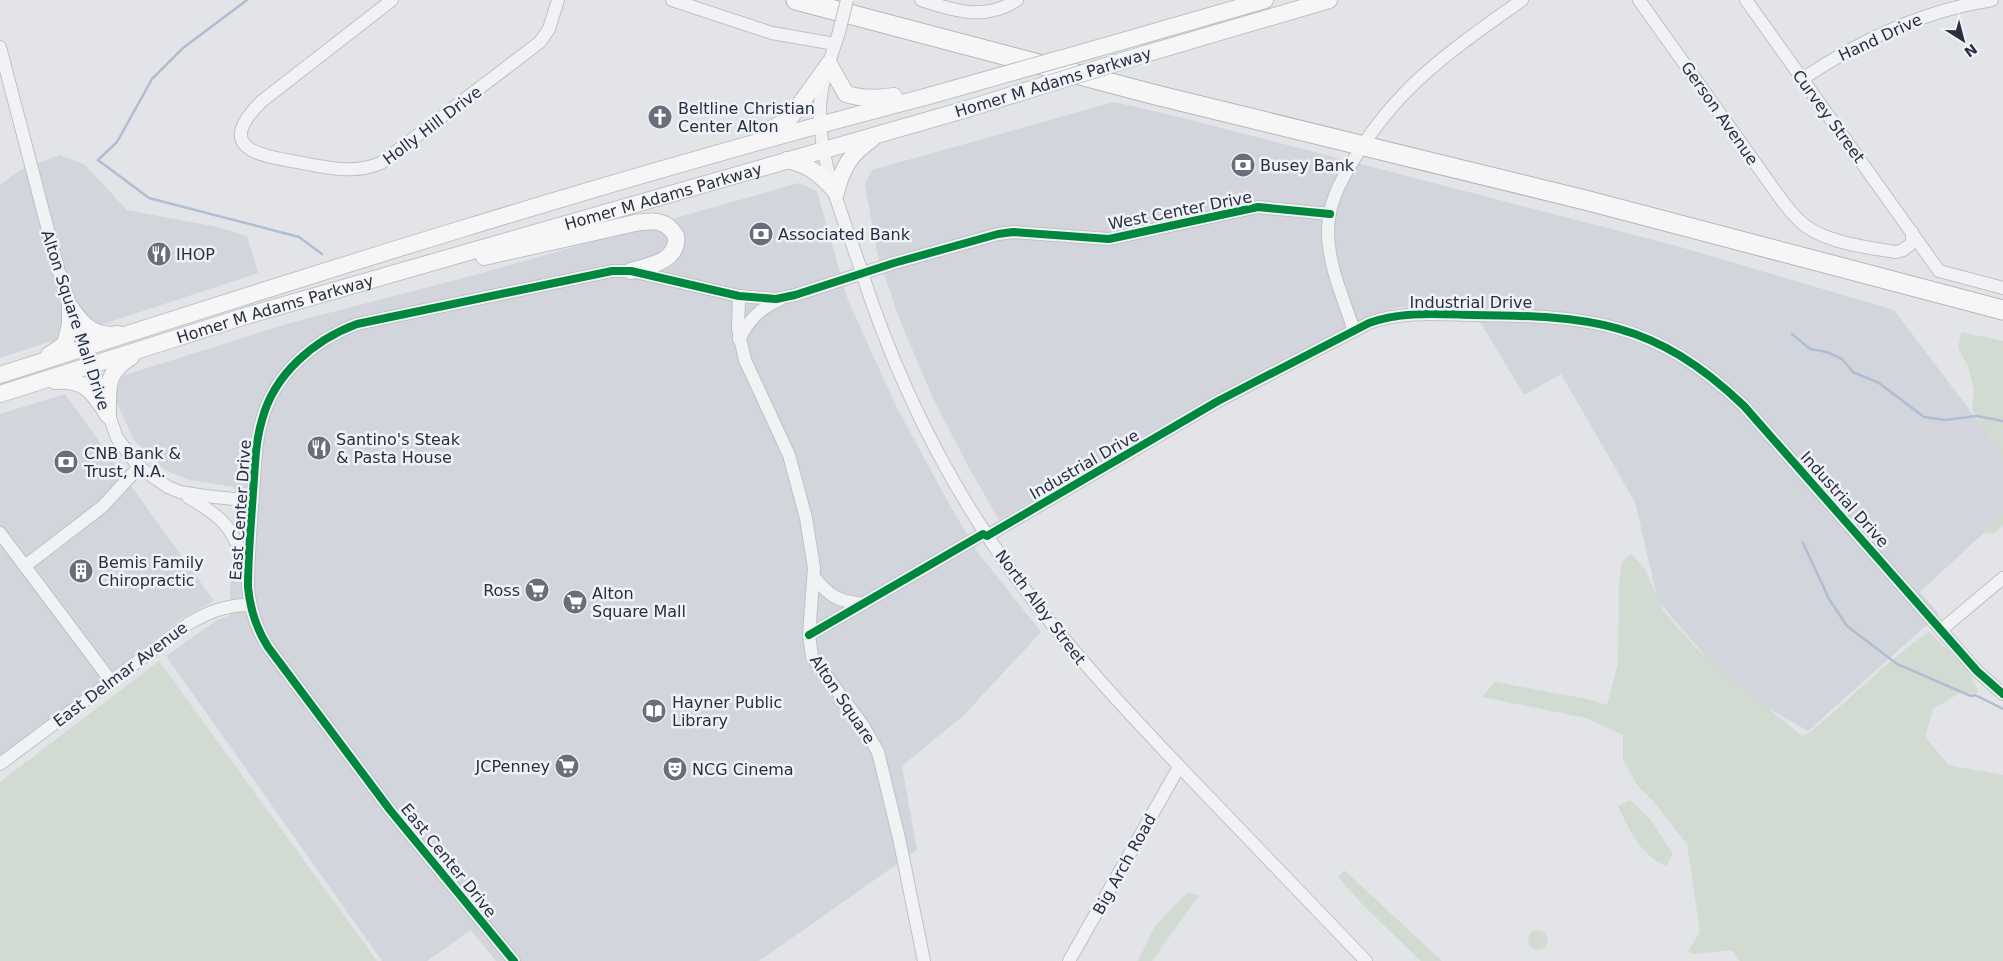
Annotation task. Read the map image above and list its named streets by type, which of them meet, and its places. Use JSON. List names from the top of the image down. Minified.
{"streets":{"main road":["Homer M Adams Parkway"],"street":["Hand Drive","Gerson Avenue","Curvey Street","Holly Hill Drive","West Center Drive","Industrial Drive","Alton Square Mall Drive","East Center Drive","North Alby Street","East Delmar Avenue","Alton Square","Big Arch Road"]},"crossings":[["Hand Drive","Curvey Street"],["Homer M Adams Parkway","Alton Square Mall Drive"],["Homer M Adams Parkway","North Alby Street"],["Gerson Avenue","Curvey Street"],["West Center Drive","East Center Drive"],["West Center Drive","North Alby Street"],["Industrial Drive","North Alby Street"],["Industrial Drive","Alton Square"],["Alton Square Mall Drive","East Center Drive"],["East Center Drive","North Alby Street"],["East Center Drive","East Delmar Avenue"],["East Center Drive","Alton Square"],["North Alby Street","Big Arch Road"]],"places":{"church":["Beltline Christian Center Alton"],"bank":["Busey Bank","Associated Bank","CNB Bank & Trust, N.A."],"restaurant":["IHOP","Santino's Steak & Pasta House"],"building":["Bemis Family Chiropractic"],"supermarket":["Ross","Alton Square Mall","JCPenney"],"library":["Hayner Public Library"],"theatre":["NCG Cinema"]},"north":"bottom right"}
